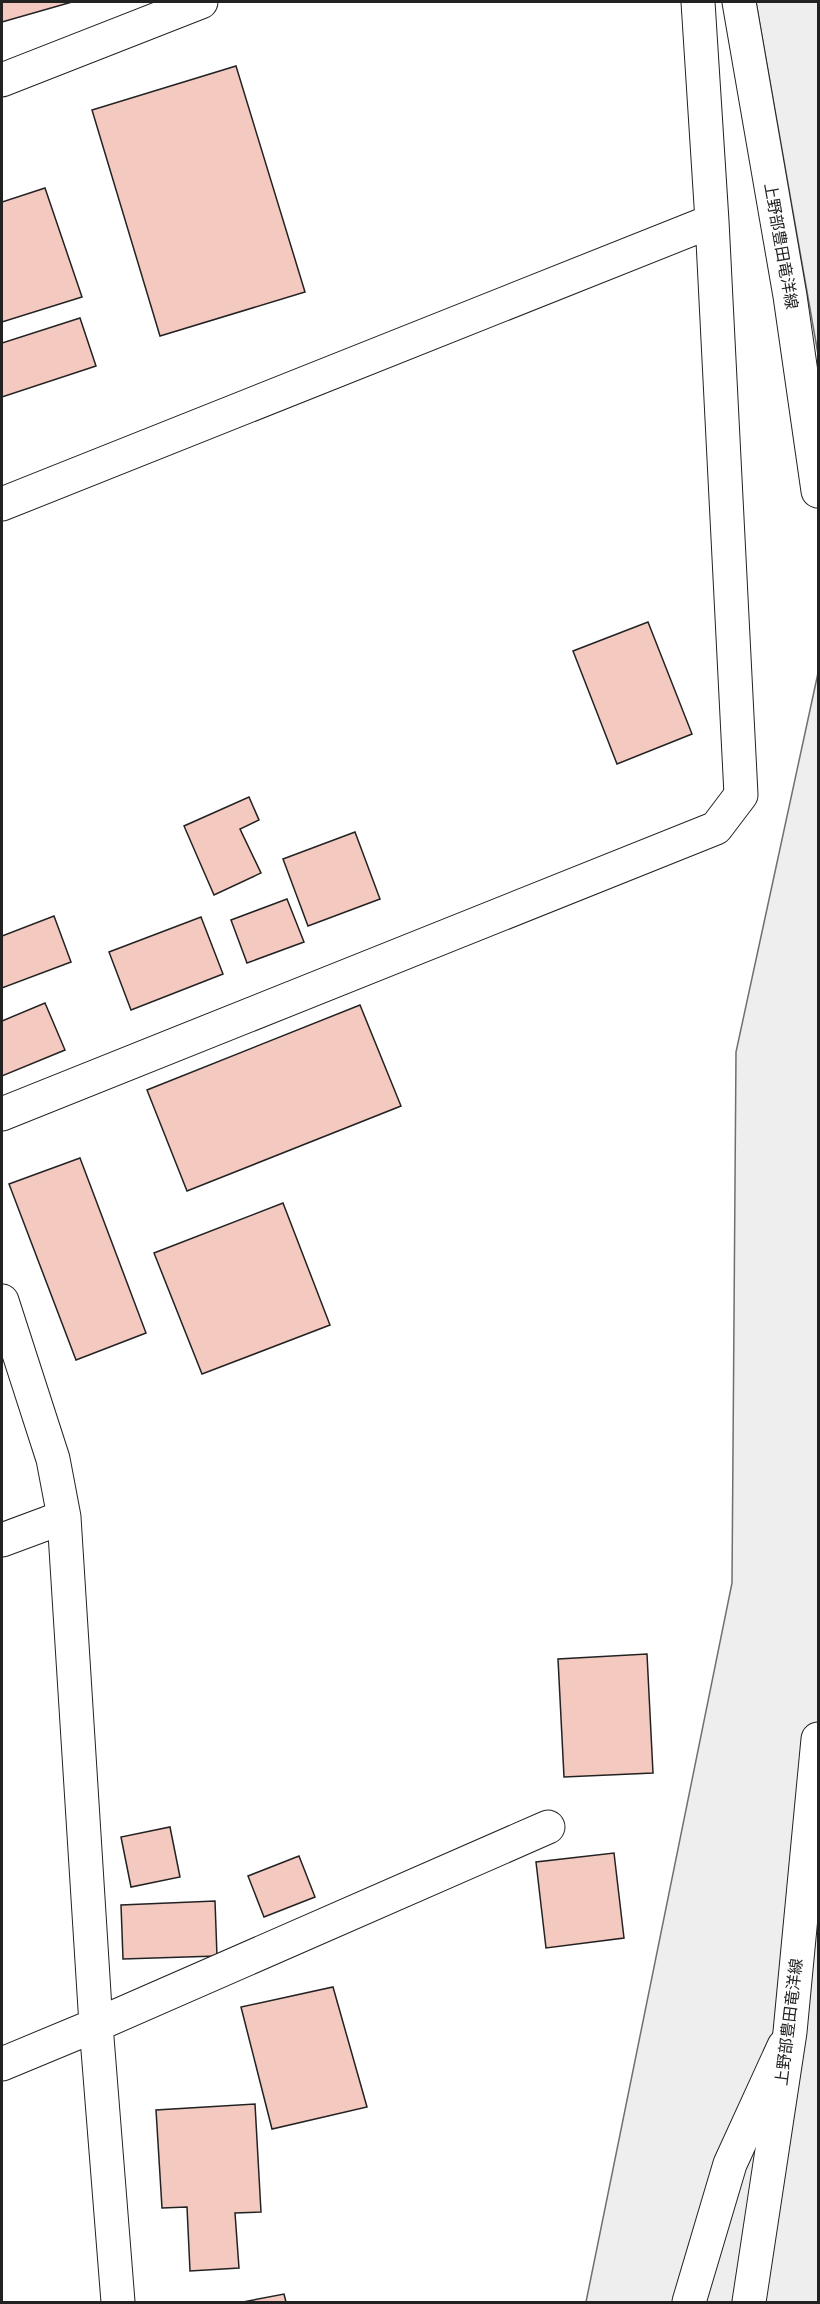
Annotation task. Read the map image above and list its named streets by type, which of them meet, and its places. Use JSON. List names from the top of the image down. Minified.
{"streets":{"street":["上野部豊田竜洋線"]}}
